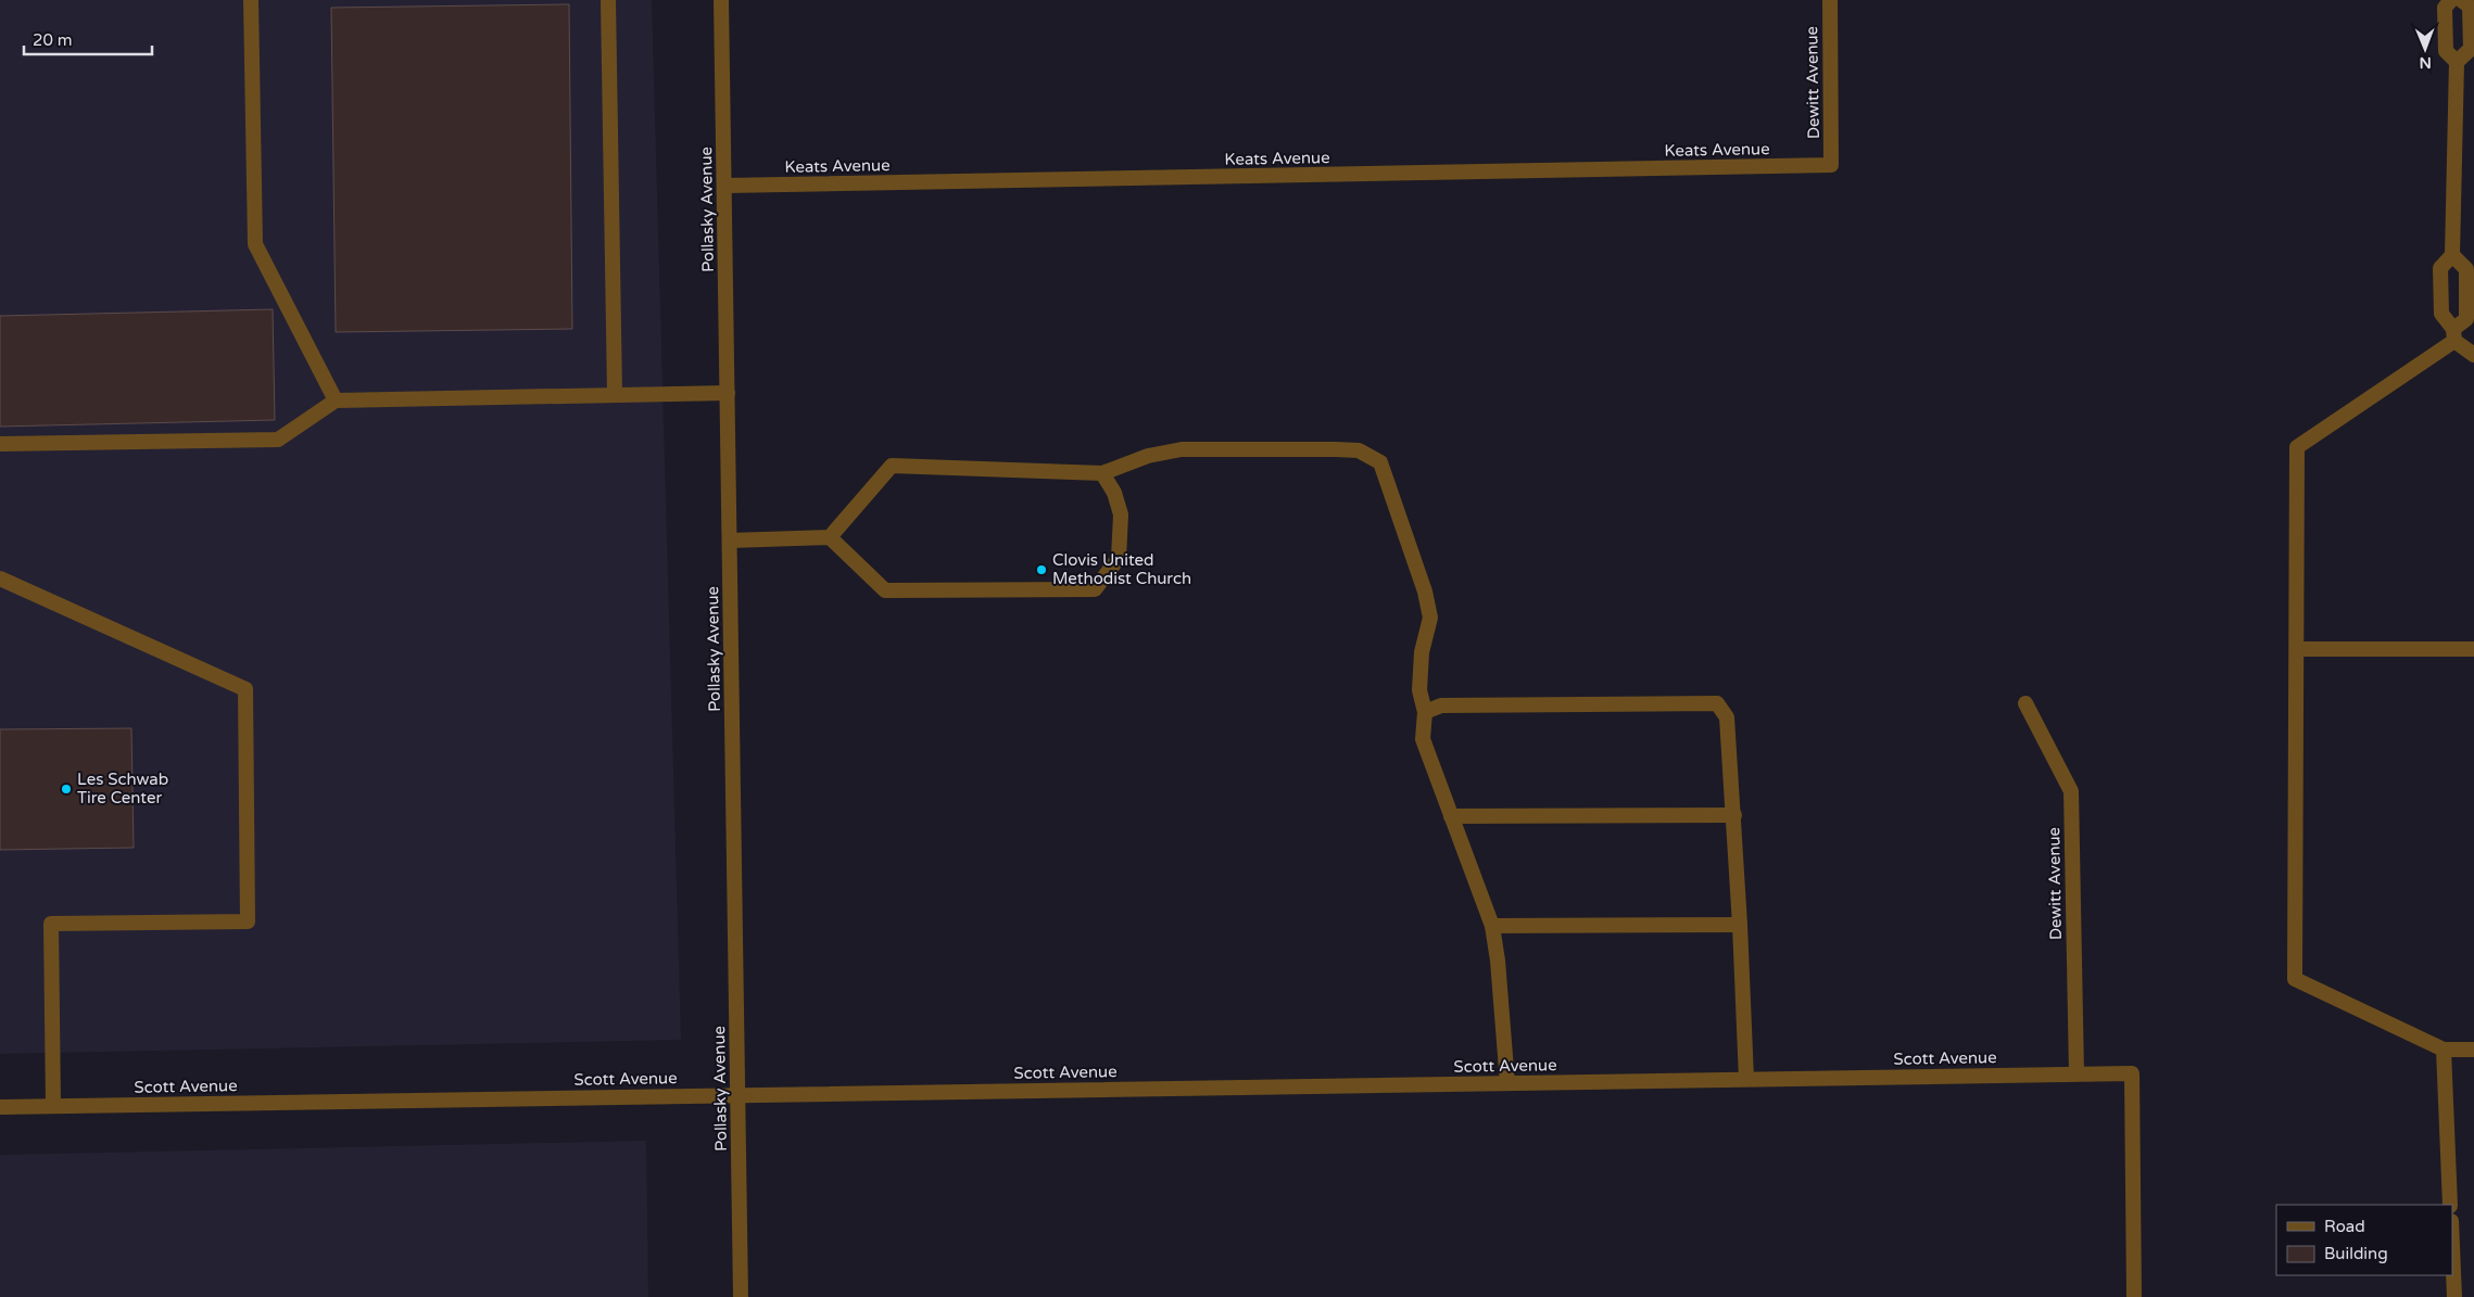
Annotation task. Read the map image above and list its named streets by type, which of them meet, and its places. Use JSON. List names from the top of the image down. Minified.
{"streets":{"street":["Dewitt Avenue","Keats Avenue","Pollasky Avenue","Scott Avenue"]},"crossings":[["Dewitt Avenue","Keats Avenue"],["Dewitt Avenue","Scott Avenue"],["Keats Avenue","Pollasky Avenue"],["Pollasky Avenue","Scott Avenue"]],"places":["Clovis United Methodist Church","Les Schwab Tire Center"],"legend":["Road","Building"],"scale_bar":"20 m","north":"bottom"}
